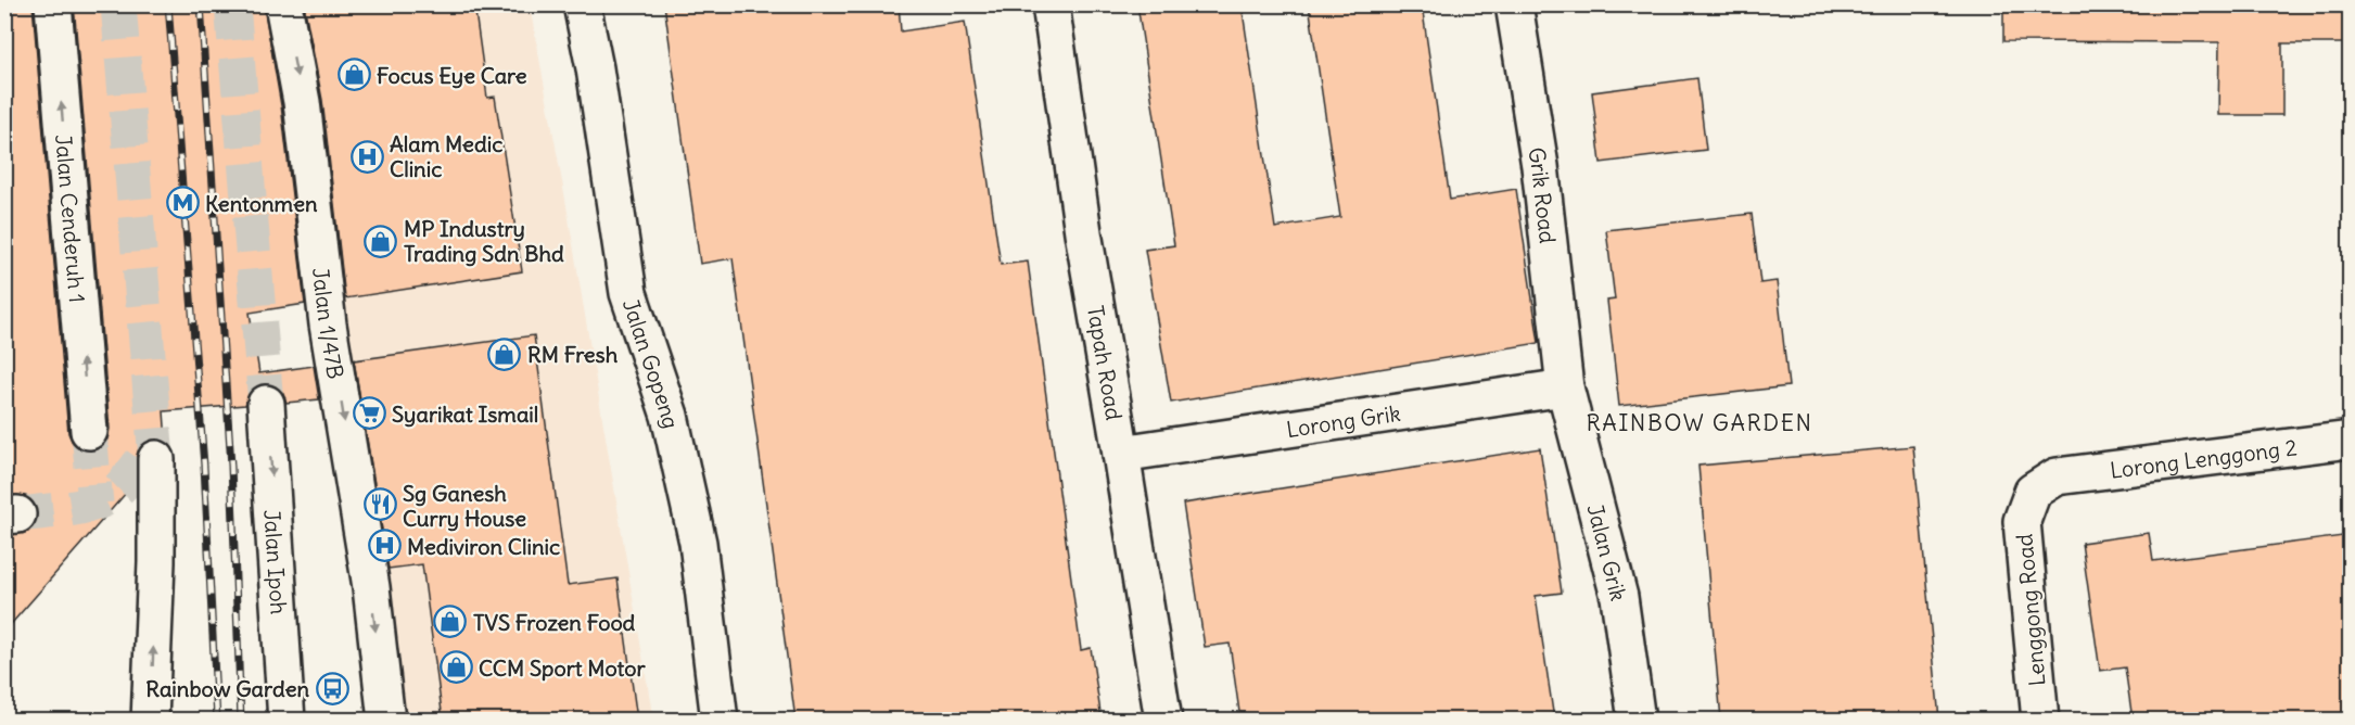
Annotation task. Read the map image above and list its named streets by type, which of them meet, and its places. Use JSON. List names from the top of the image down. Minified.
{"streets":{"street":["Grik Road","Jalan Cenderuh 1","Jalan 1/47B","Jalan Gopeng","Tapah Road","Lorong Grik","Lorong Lenggong 2","Jalan Grik","Jalan Ipoh","Lenggong Road"]},"crossings":[["Grik Road","Lorong Grik"],["Grik Road","Jalan Grik"],["Tapah Road","Lorong Grik"],["Lorong Grik","Jalan Grik"],["Lorong Lenggong 2","Lenggong Road"]],"one_way":["Jalan Cenderuh 1"],"districts":["RAINBOW GARDEN"],"places":{"shop":["Focus Eye Care","MP Industry Trading Sdn Bhd","RM Fresh","TVS Frozen Food","CCM Sport Motor"],"hospital":["Alam Medic Clinic","Mediviron Clinic"],"metro station":["Kentonmen"],"supermarket":["Syarikat Ismail"],"restaurant":["Sg Ganesh Curry House"],"bus stop":["Rainbow Garden"]}}
